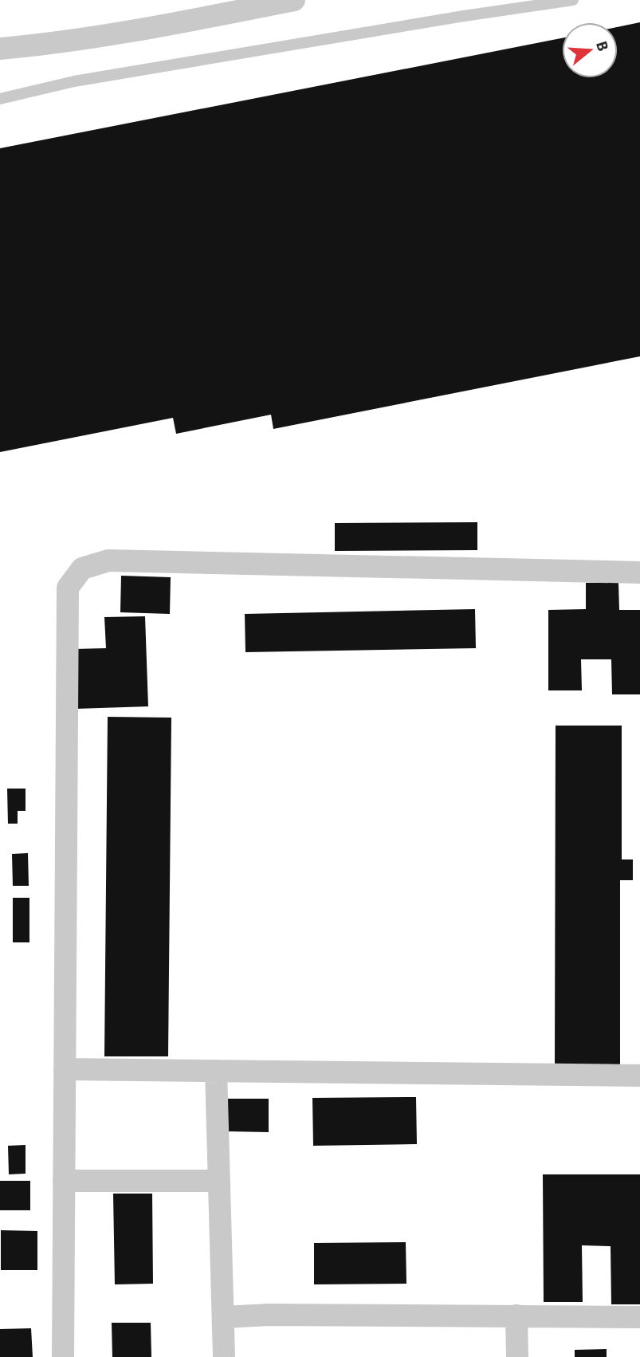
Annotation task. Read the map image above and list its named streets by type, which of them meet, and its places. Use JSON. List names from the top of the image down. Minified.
{"north":"right"}
